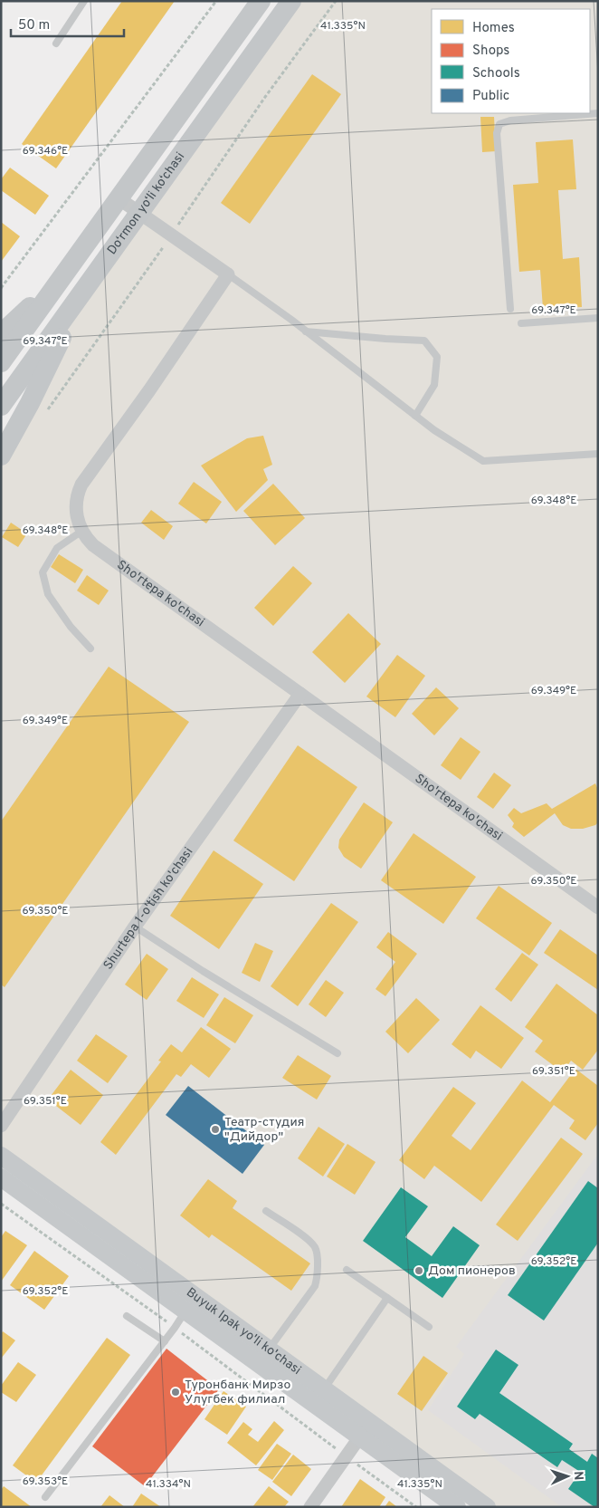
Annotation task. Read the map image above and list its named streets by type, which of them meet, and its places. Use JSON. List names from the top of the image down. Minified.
{"streets":{"main road":["Do‘rmon yo‘li ko‘chasi","Buyuk Ipak yo'li ko'chasi"],"street":["Sho'rtepa ko'chasi","Shurtepa 1-o'tish ko'chasi"]},"crossings":[["Sho'rtepa ko'chasi","Shurtepa 1-o'tish ko'chasi"]],"places":["Театр-студия \"Дийдор\"","Дом пионеров","Туронбанк Мирзо Улугбек филиал"],"legend":["Homes","Shops","Schools","Public"],"scale_bar":"50 m","north":"right","coordinates":["41.335°N","69.346°E","69.347°E","69.348°E","69.349°E","69.350°E","69.351°E","69.352°E","69.353°E","41.334°N"]}
